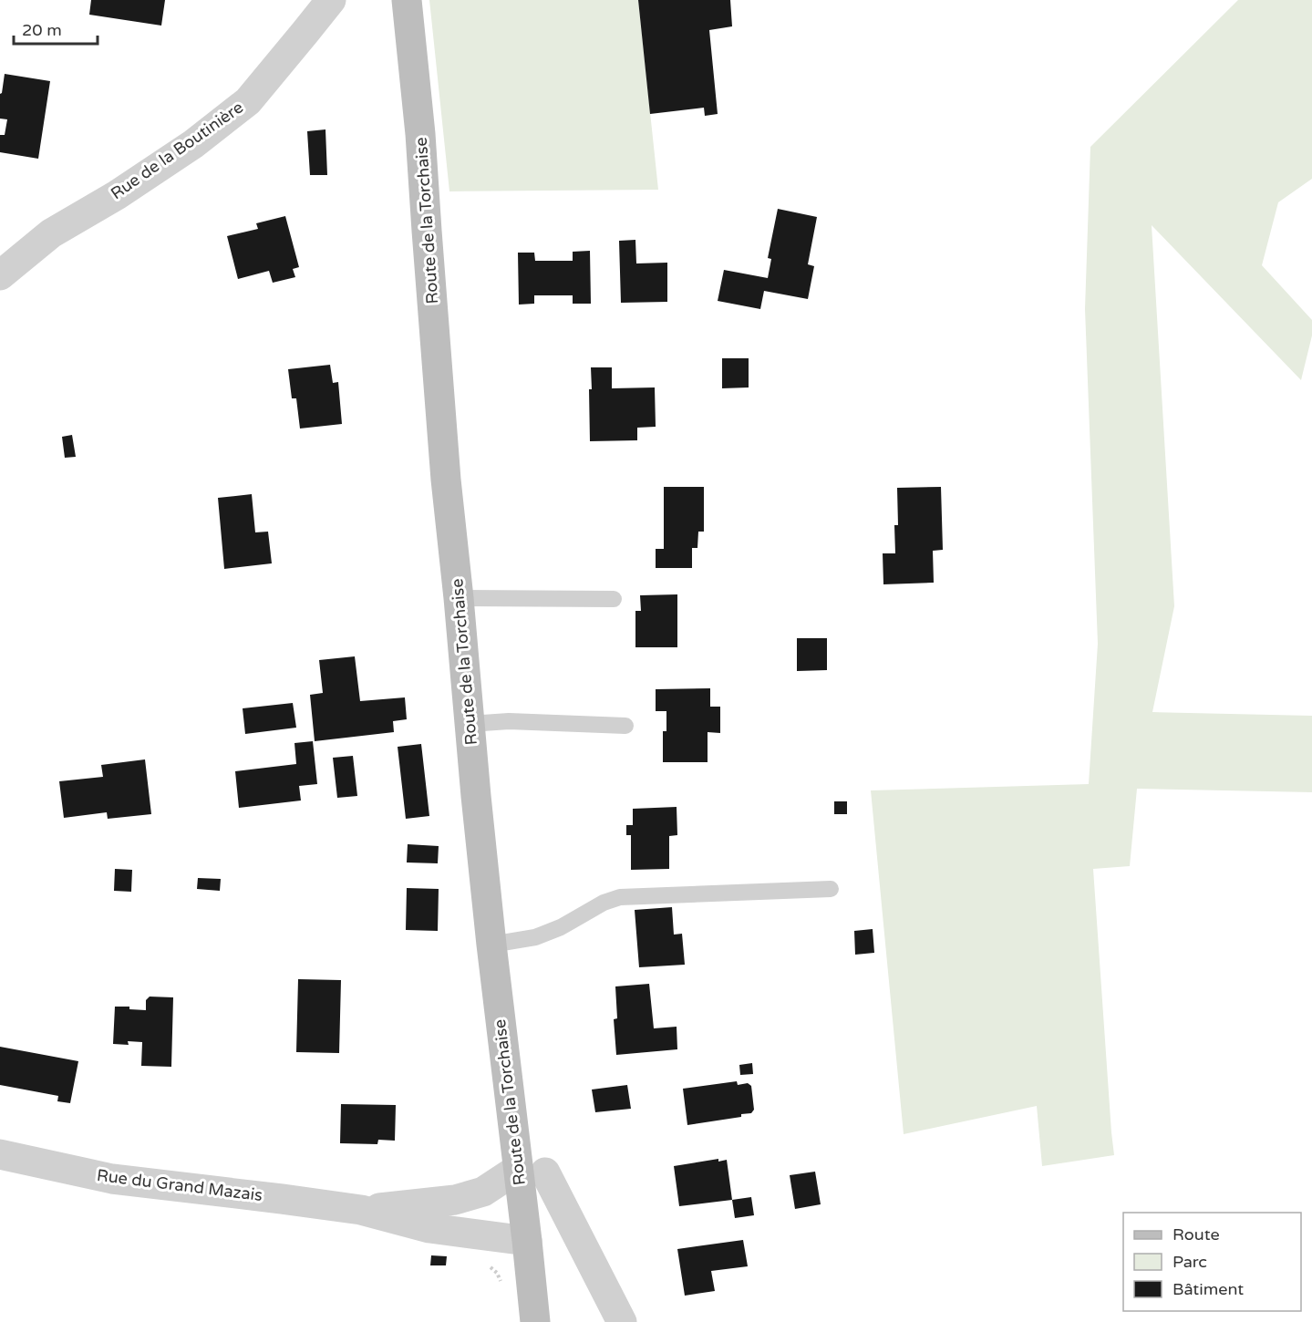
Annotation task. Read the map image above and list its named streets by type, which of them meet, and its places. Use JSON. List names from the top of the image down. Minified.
{"streets":{"main road":["Route de la Torchaise"],"street":["Rue de la Boutinière","Rue du Grand Mazais"]},"crossings":[["Route de la Torchaise","Rue du Grand Mazais"]],"legend":["Route","Parc","Bâtiment"],"scale_bar":"20 m"}
